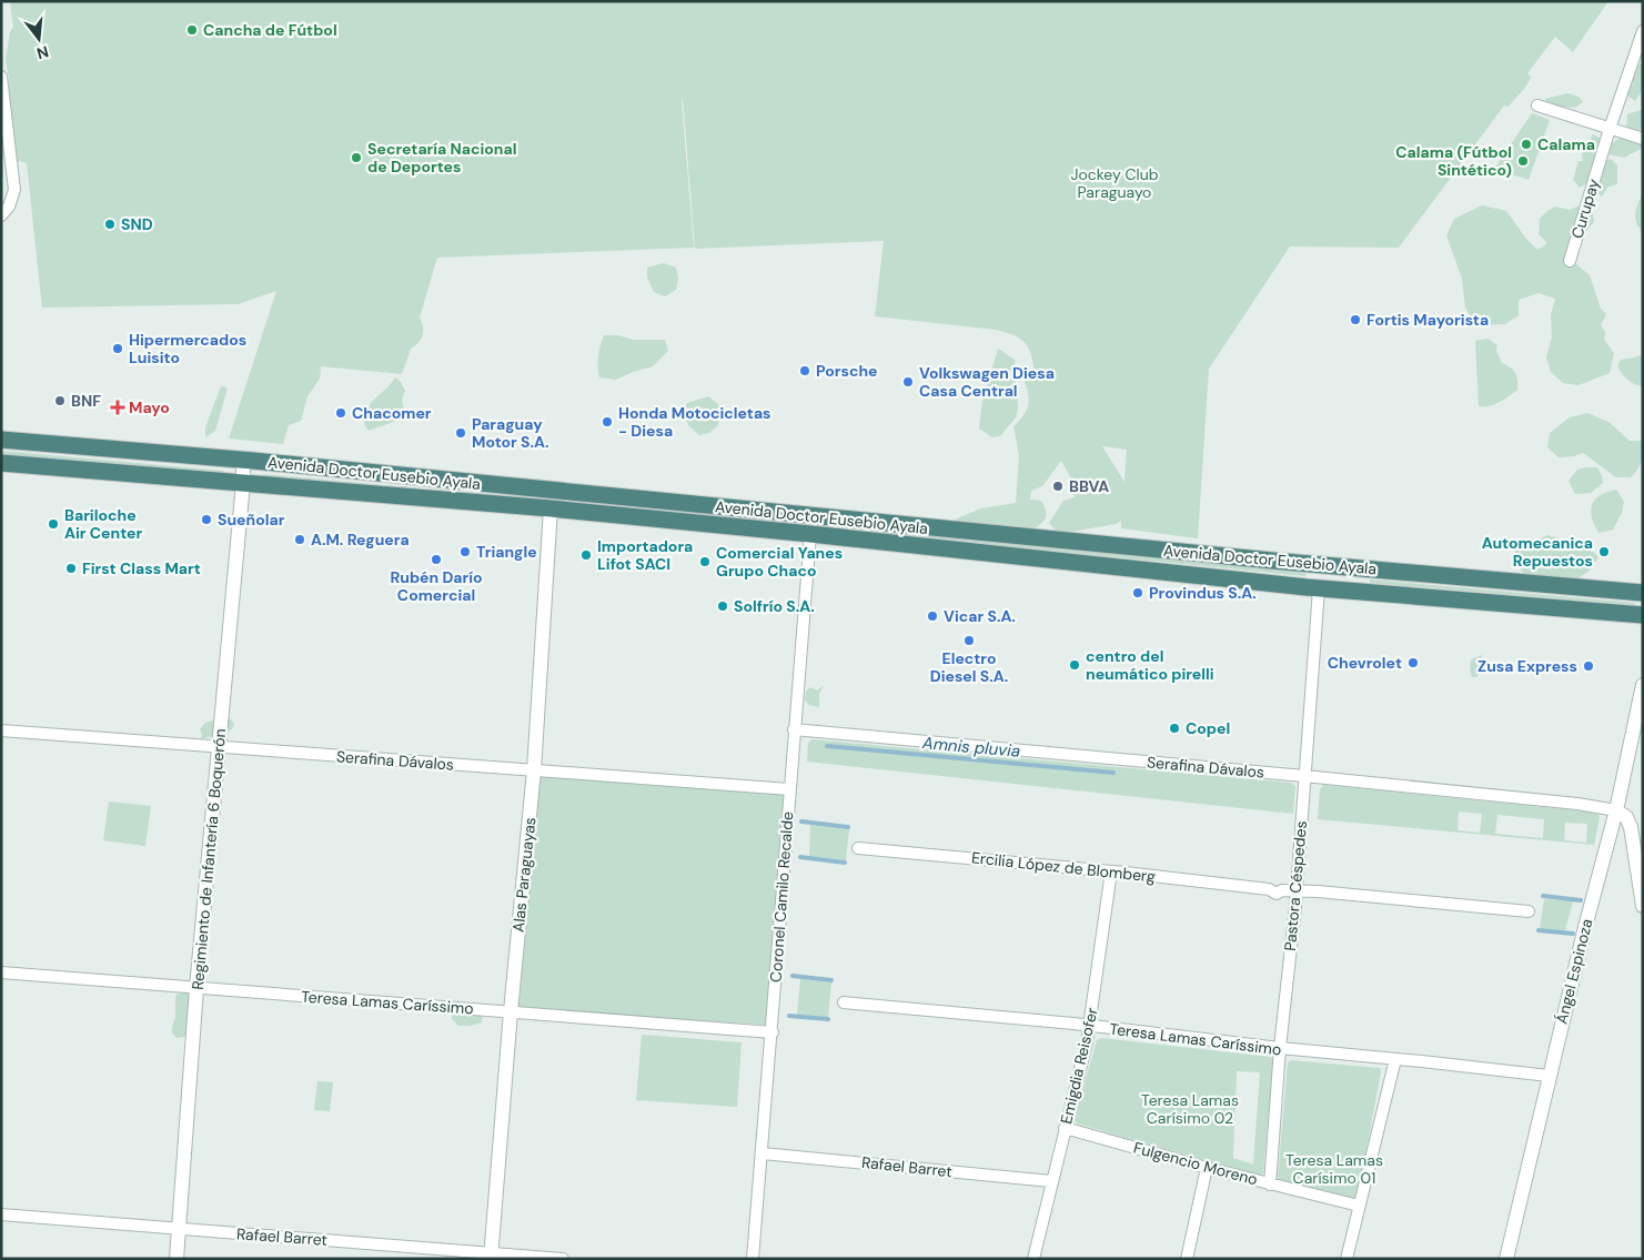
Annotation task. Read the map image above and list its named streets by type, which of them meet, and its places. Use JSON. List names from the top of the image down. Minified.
{"streets":{"highway":["Avenida Doctor Eusebio Ayala"],"street":["Curupay","Serafina Dávalos","Regimiento de Infantería 6 Boquerón","Ercilia López de Blomberg","Alas Paraguayas","Pastora Céspedes","Coronel Camilo Recalde","Ángel Espinoza","Teresa Lamas Caríssimo","Emigdia Reisofer","Fulgencio Moreno","Rafael Barret"]},"crossings":[["Avenida Doctor Eusebio Ayala","Regimiento de Infantería 6 Boquerón"],["Avenida Doctor Eusebio Ayala","Alas Paraguayas"],["Avenida Doctor Eusebio Ayala","Pastora Céspedes"],["Avenida Doctor Eusebio Ayala","Coronel Camilo Recalde"],["Serafina Dávalos","Regimiento de Infantería 6 Boquerón"],["Serafina Dávalos","Alas Paraguayas"],["Serafina Dávalos","Pastora Céspedes"],["Serafina Dávalos","Coronel Camilo Recalde"],["Serafina Dávalos","Ángel Espinoza"],["Regimiento de Infantería 6 Boquerón","Teresa Lamas Caríssimo"],["Regimiento de Infantería 6 Boquerón","Rafael Barret"],["Ercilia López de Blomberg","Pastora Céspedes"],["Ercilia López de Blomberg","Emigdia Reisofer"],["Alas Paraguayas","Teresa Lamas Caríssimo"],["Alas Paraguayas","Rafael Barret"],["Pastora Céspedes","Teresa Lamas Caríssimo"],["Pastora Céspedes","Fulgencio Moreno"],["Coronel Camilo Recalde","Teresa Lamas Caríssimo"],["Coronel Camilo Recalde","Rafael Barret"],["Ángel Espinoza","Teresa Lamas Caríssimo"],["Teresa Lamas Caríssimo","Emigdia Reisofer"],["Emigdia Reisofer","Fulgencio Moreno"],["Emigdia Reisofer","Rafael Barret"]],"water":["Amnis pluvia"],"parks":["Jockey Club Paraguayo","Teresa Lamas Carísimo 02","Teresa Lamas Carísimo 01"],"places":{"other":["Cancha de Fútbol","Calama","Secretaría Nacional de Deportes","Calama (Fútbol Sintético)","SND","Fortis Mayorista","Hipermercados Luisito","Porsche","Volkswagen Diesa Casa Central","BNF","Chacomer","Honda Motocicletas - Diesa","Paraguay Motor S.A.","BBVA","Sueñolar","Bariloche Air Center","A.M. Reguera","Triangle","Automecanica Repuestos","Importadora Lifot SACI","Rubén Darío Comercial","Comercial Yanes Grupo Chaco","First Class Mart","Provindus S.A.","Solfrío S.A.","Vicar S.A.","Electro Diesel S.A.","Chevrolet","centro del neumático pirelli","Zusa Express","Copel"],"health":["Mayo"]},"north":"bottom"}
